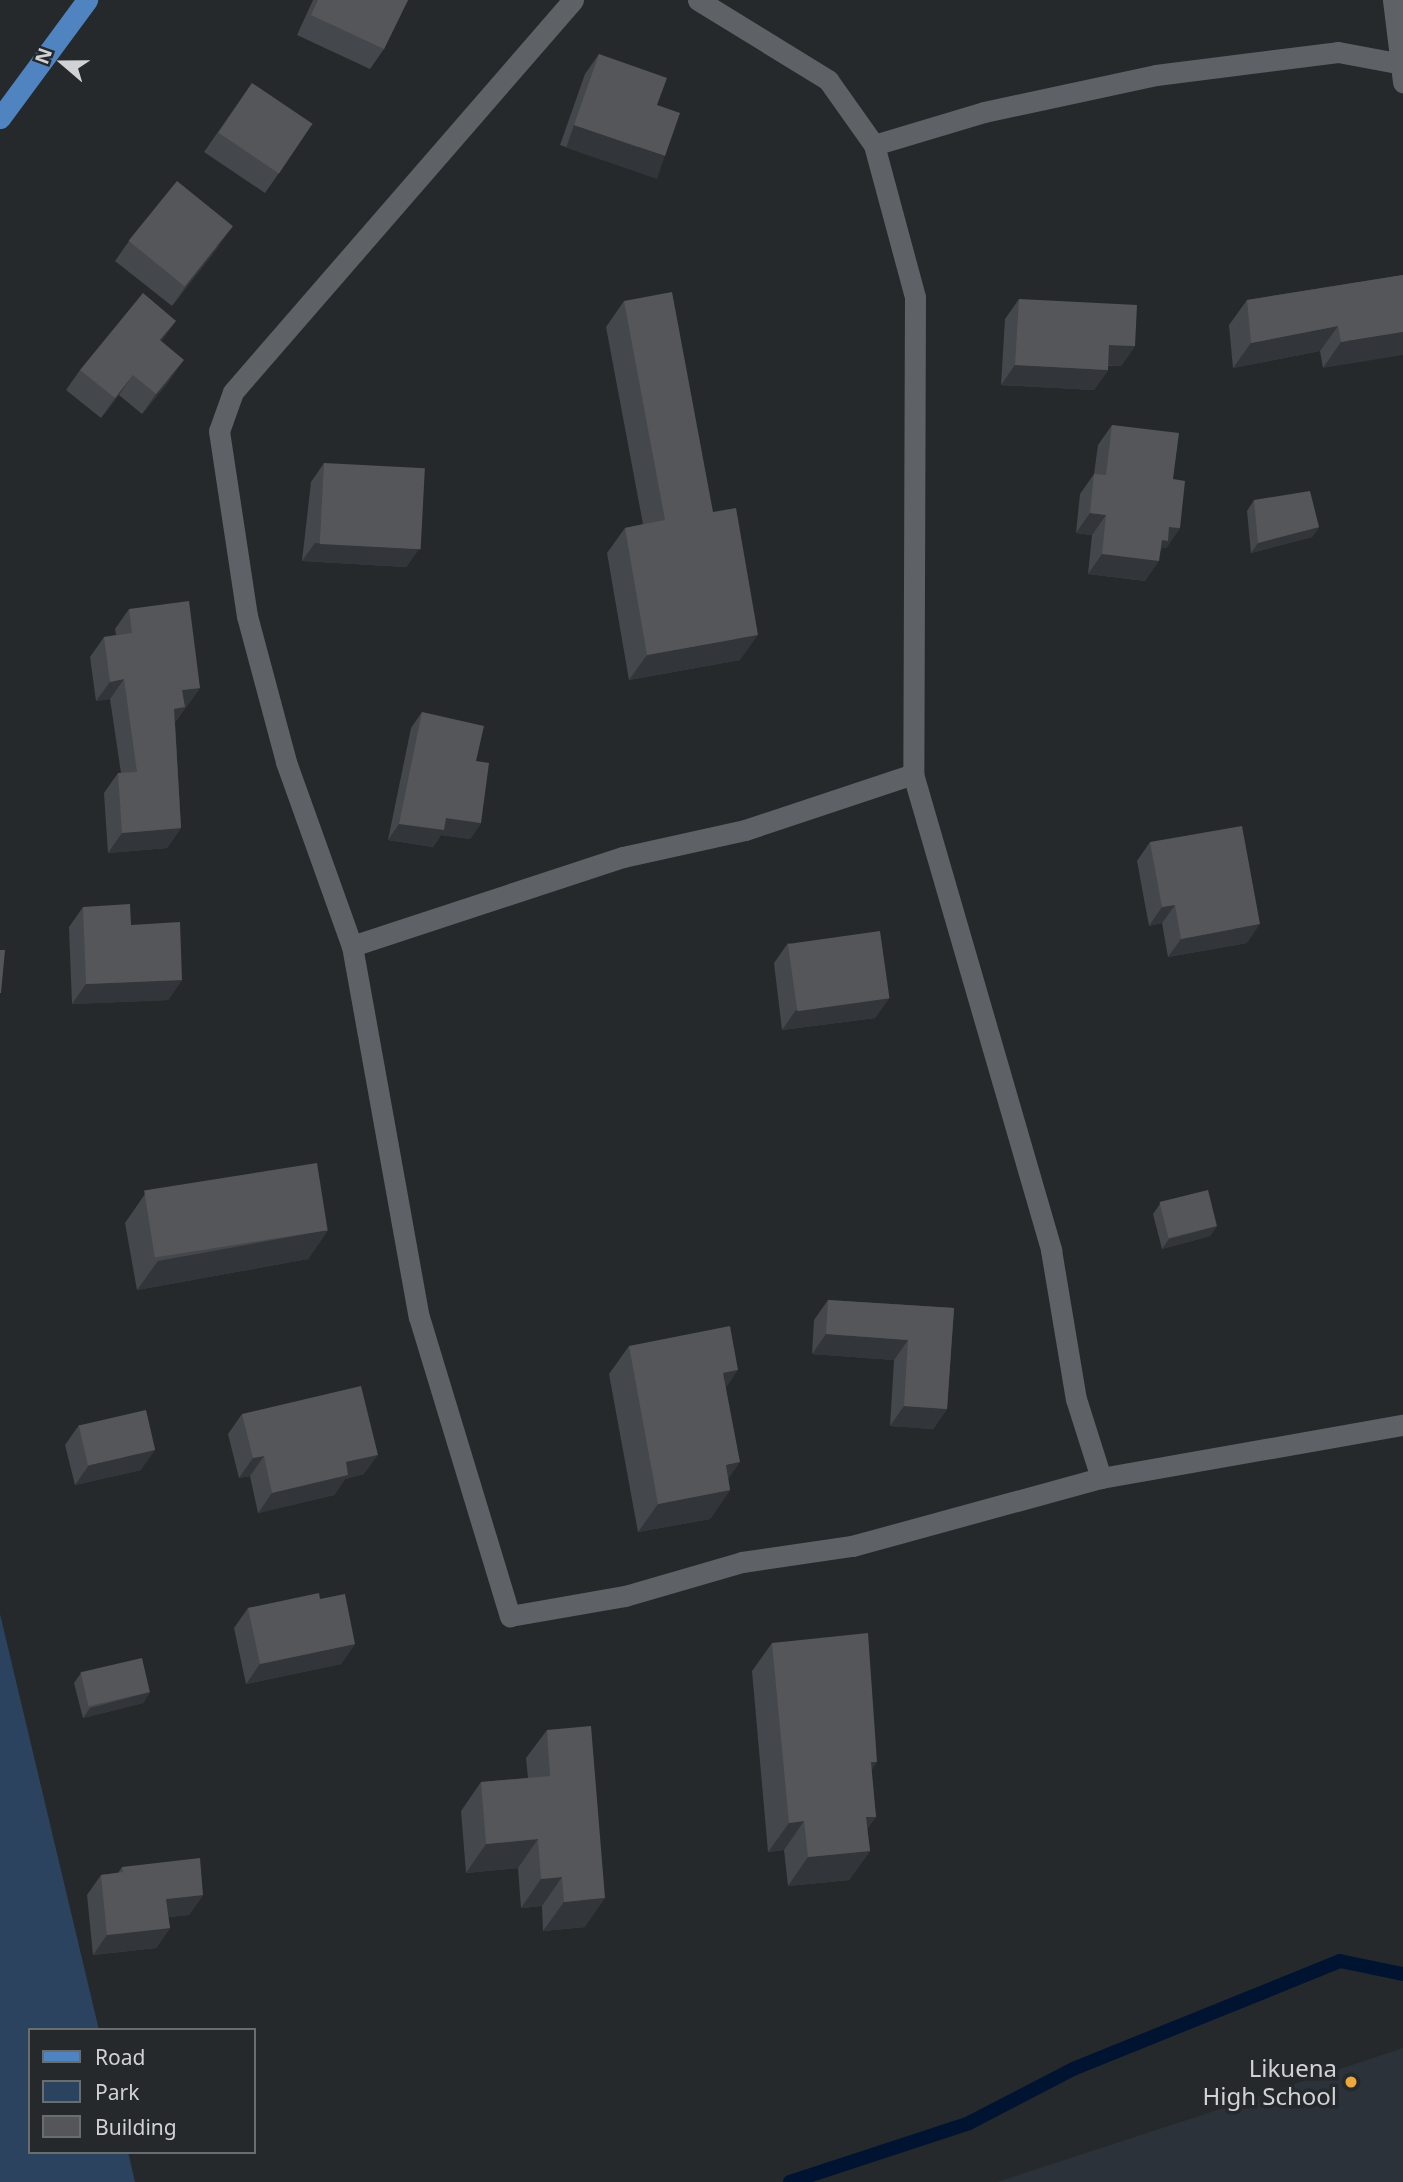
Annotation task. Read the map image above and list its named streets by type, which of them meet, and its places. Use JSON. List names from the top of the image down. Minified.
{"places":["Likuena High School"],"legend":["Road","Park","Building"],"north":"left"}
